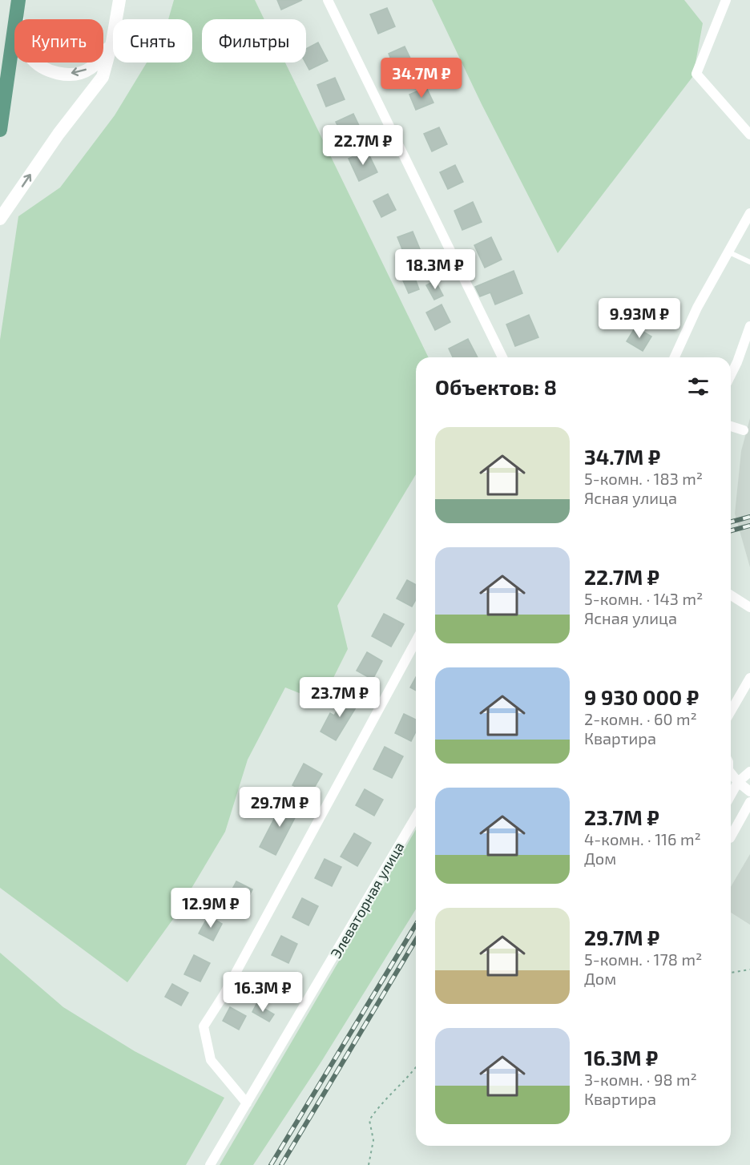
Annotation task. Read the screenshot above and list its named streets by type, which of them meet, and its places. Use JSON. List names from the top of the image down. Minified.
{"streets":{"street":["Элеваторная улица"]},"page":{"chip":["Купить","Снять","Фильтры"],"price":["34.7M ₽","22.7M ₽","18.3M ₽","9.93M ₽","23.7M ₽","29.7M ₽","12.9M ₽","16.3M ₽"],"heading":"Объектов: 8","list":[{"name":"34.7M ₽","note":"5-комн. · 183 m² · Ясная улица"},{"name":"22.7M ₽","note":"5-комн. · 143 m² · Ясная улица"},{"name":"9 930 000 ₽","note":"2-комн. · 60 m² · Квартира"},{"name":"23.7M ₽","note":"4-комн. · 116 m² · Дом"},{"name":"29.7M ₽","note":"5-комн. · 178 m² · Дом"},{"name":"16.3M ₽","note":"3-комн. · 98 m² · Квартира"}]}}
